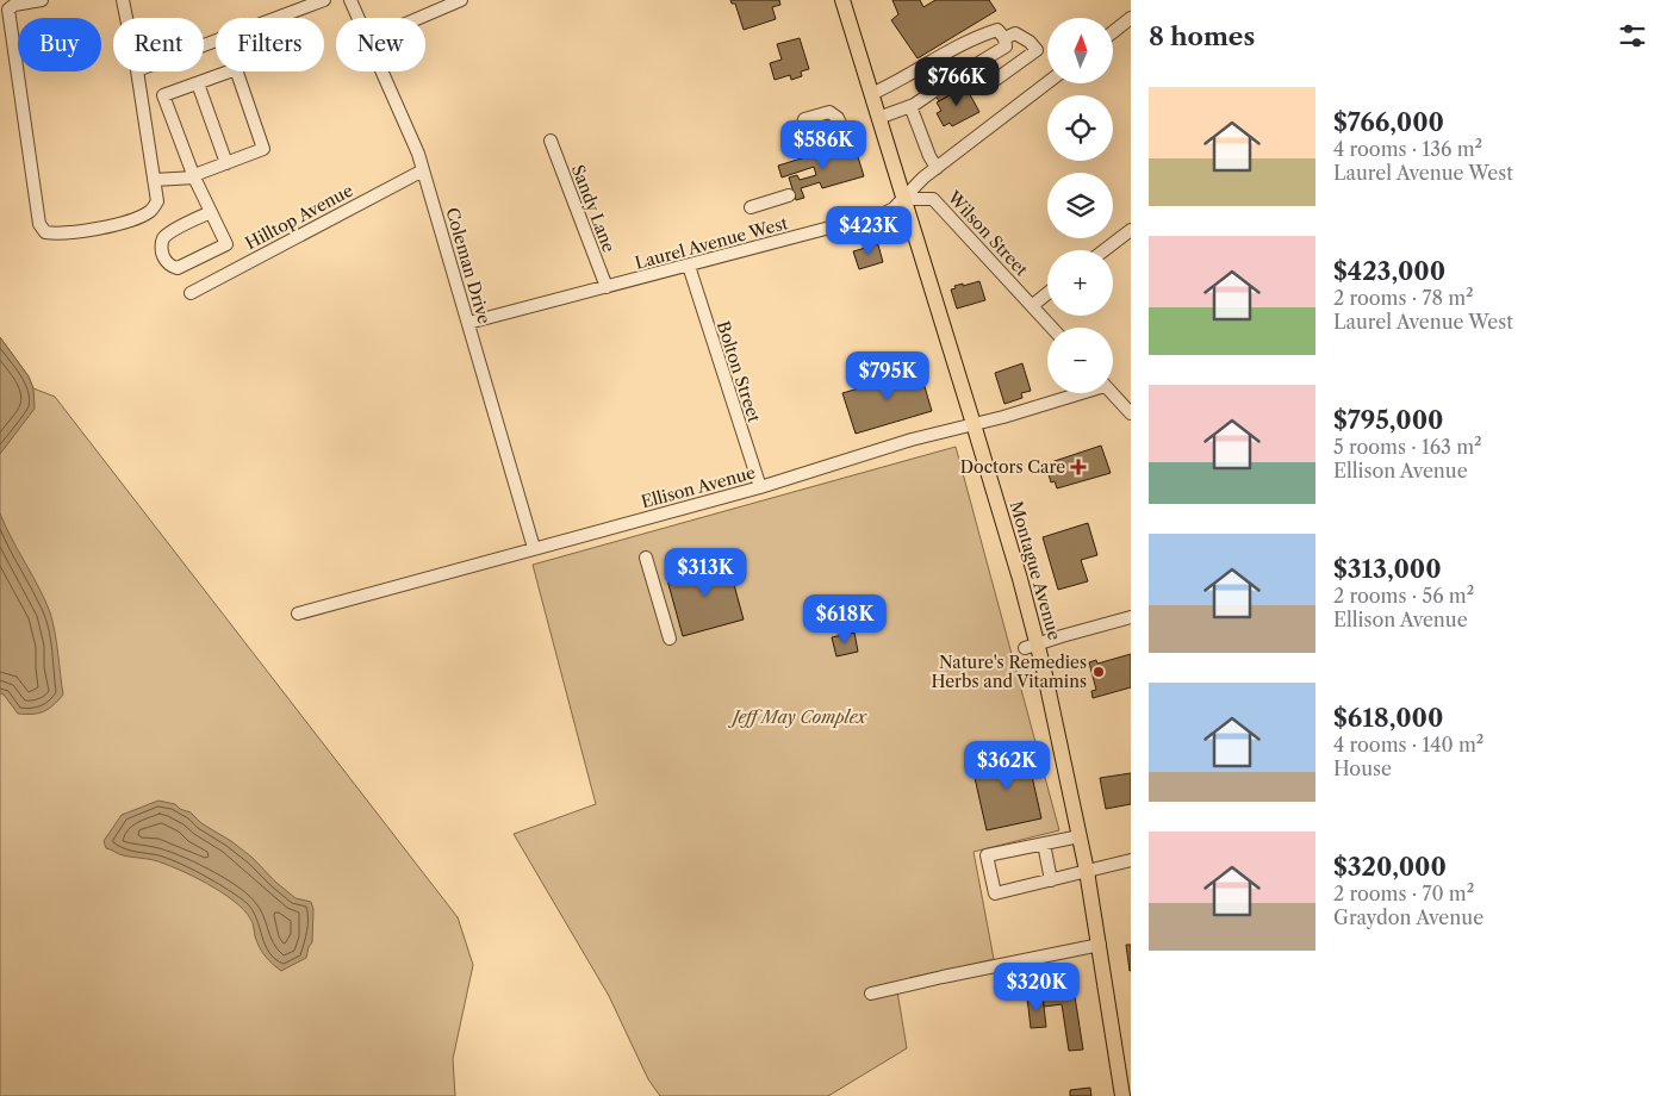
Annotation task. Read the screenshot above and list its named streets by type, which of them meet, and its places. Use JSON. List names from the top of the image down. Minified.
{"streets":{"main road":["Montague Avenue"],"street":["Sandy Lane","Hilltop Avenue","Wilson Street","Laurel Avenue West","Coleman Drive","Bolton Street","Ellison Avenue"]},"crossings":[["Sandy Lane","Laurel Avenue West"],["Hilltop Avenue","Coleman Drive"],["Wilson Street","Laurel Avenue West"],["Wilson Street","Montague Avenue"],["Laurel Avenue West","Coleman Drive"],["Laurel Avenue West","Bolton Street"],["Laurel Avenue West","Montague Avenue"],["Coleman Drive","Ellison Avenue"],["Bolton Street","Ellison Avenue"],["Ellison Avenue","Montague Avenue"]],"parks":["Jeff May Complex"],"places":{"health":["Doctors Care"],"other":["Nature's Remedies Herbs and Vitamins"]},"north":"top","page":{"heading":"8 homes","map_buttons":["+","−"],"chip":["Buy","Rent","Filters","New"],"price":["$766K","$586K","$423K","$795K","$313K","$618K","$362K","$320K"],"list":[{"name":"$766,000","note":"4 rooms · 136 m² · Laurel Avenue West"},{"name":"$423,000","note":"2 rooms · 78 m² · Laurel Avenue West"},{"name":"$795,000","note":"5 rooms · 163 m² · Ellison Avenue"},{"name":"$313,000","note":"2 rooms · 56 m² · Ellison Avenue"},{"name":"$618,000","note":"4 rooms · 140 m² · House"},{"name":"$320,000","note":"2 rooms · 70 m² · Graydon Avenue"}]}}
